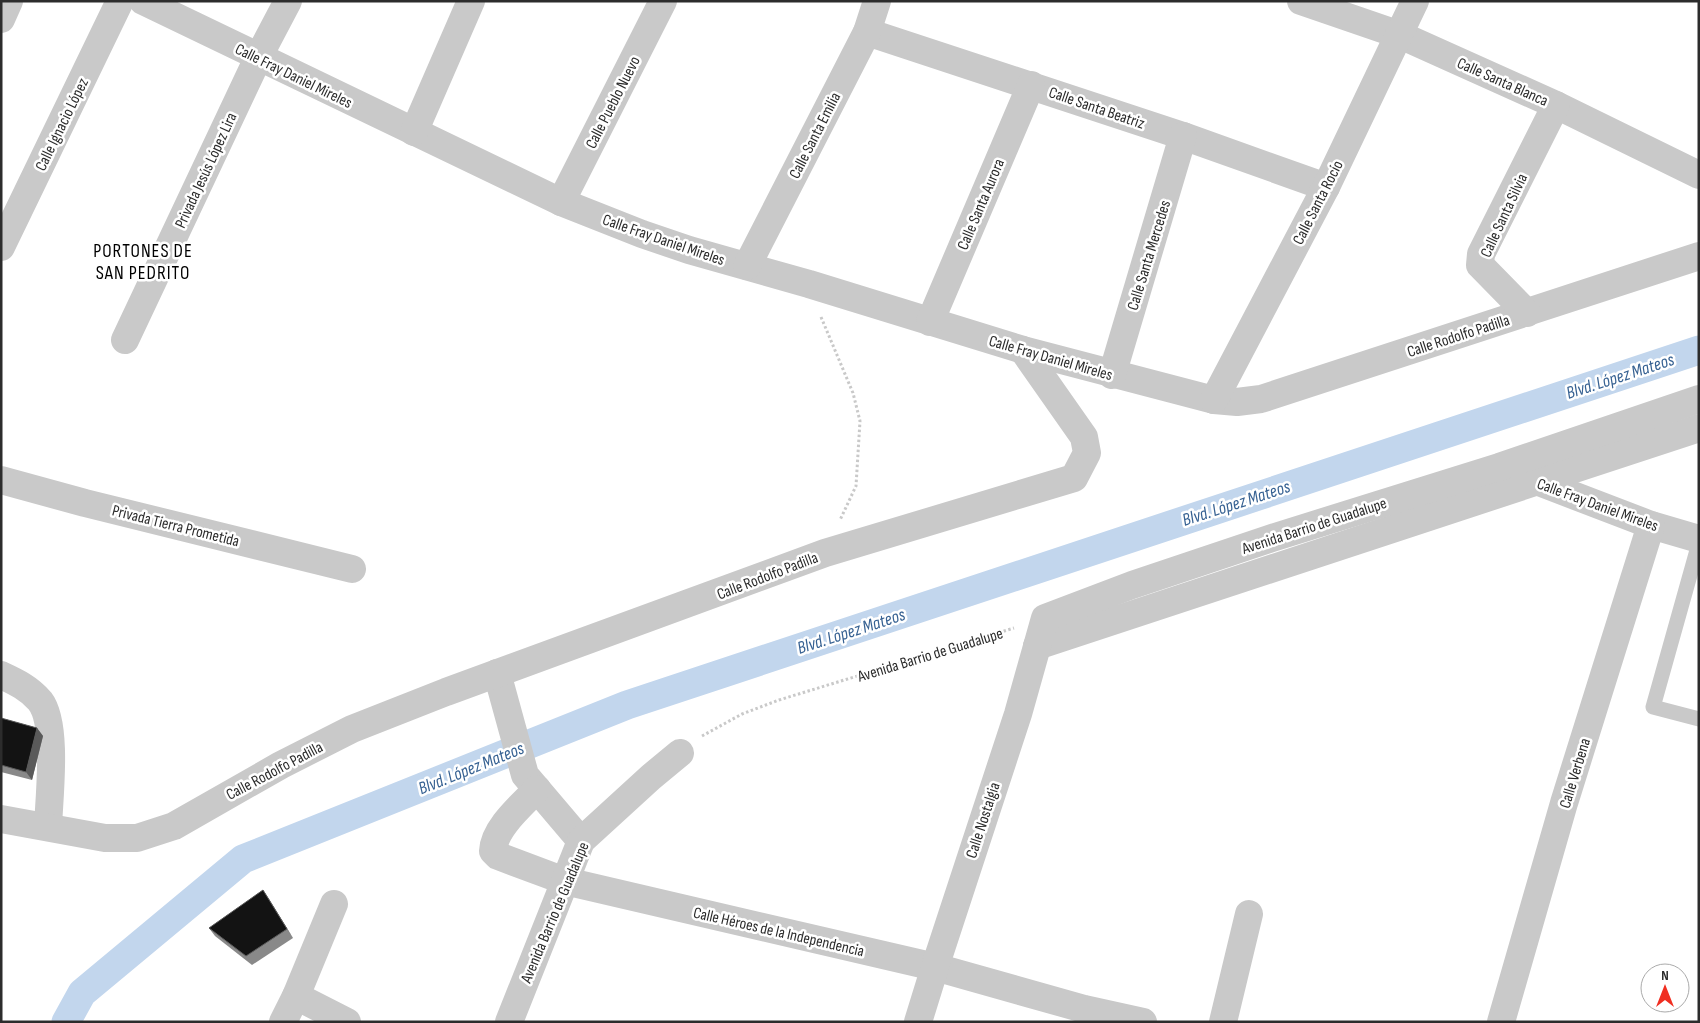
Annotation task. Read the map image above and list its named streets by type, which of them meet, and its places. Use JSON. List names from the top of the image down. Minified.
{"streets":{"street":["Calle Fray Daniel Mireles","Calle Santa Blanca","Calle Pueblo Nuevo","Calle Santa Beatriz","Calle Ignacio López","Calle Santa Emilia","Privada Jesús López Lira","Calle Santa Rocío","Calle Santa Aurora","Calle Santa Silvia","Calle Santa Mercedes","Calle Rodolfo Padilla","Privada Tierra Prometida","Avenida Barrio de Guadalupe","Calle Verbena","Calle Nostalgia","Calle Héroes de la Independencia"]},"crossings":[["Calle Fray Daniel Mireles","Calle Pueblo Nuevo"],["Calle Fray Daniel Mireles","Calle Santa Emilia"],["Calle Fray Daniel Mireles","Privada Jesús López Lira"],["Calle Fray Daniel Mireles","Calle Santa Rocío"],["Calle Fray Daniel Mireles","Calle Santa Aurora"],["Calle Fray Daniel Mireles","Calle Santa Mercedes"],["Calle Fray Daniel Mireles","Calle Rodolfo Padilla"],["Calle Fray Daniel Mireles","Avenida Barrio de Guadalupe"],["Calle Fray Daniel Mireles","Calle Verbena"],["Calle Santa Blanca","Calle Santa Rocío"],["Calle Santa Blanca","Calle Santa Silvia"],["Calle Santa Beatriz","Calle Santa Emilia"],["Calle Santa Beatriz","Calle Santa Rocío"],["Calle Santa Beatriz","Calle Santa Aurora"],["Calle Santa Beatriz","Calle Santa Mercedes"],["Calle Santa Rocío","Calle Rodolfo Padilla"],["Calle Santa Silvia","Calle Rodolfo Padilla"],["Avenida Barrio de Guadalupe","Calle Nostalgia"],["Avenida Barrio de Guadalupe","Calle Héroes de la Independencia"],["Calle Nostalgia","Calle Héroes de la Independencia"]],"districts":["PORTONES DE SAN PEDRITO"],"water":["Blvd. López Mateos"],"north":"top"}
